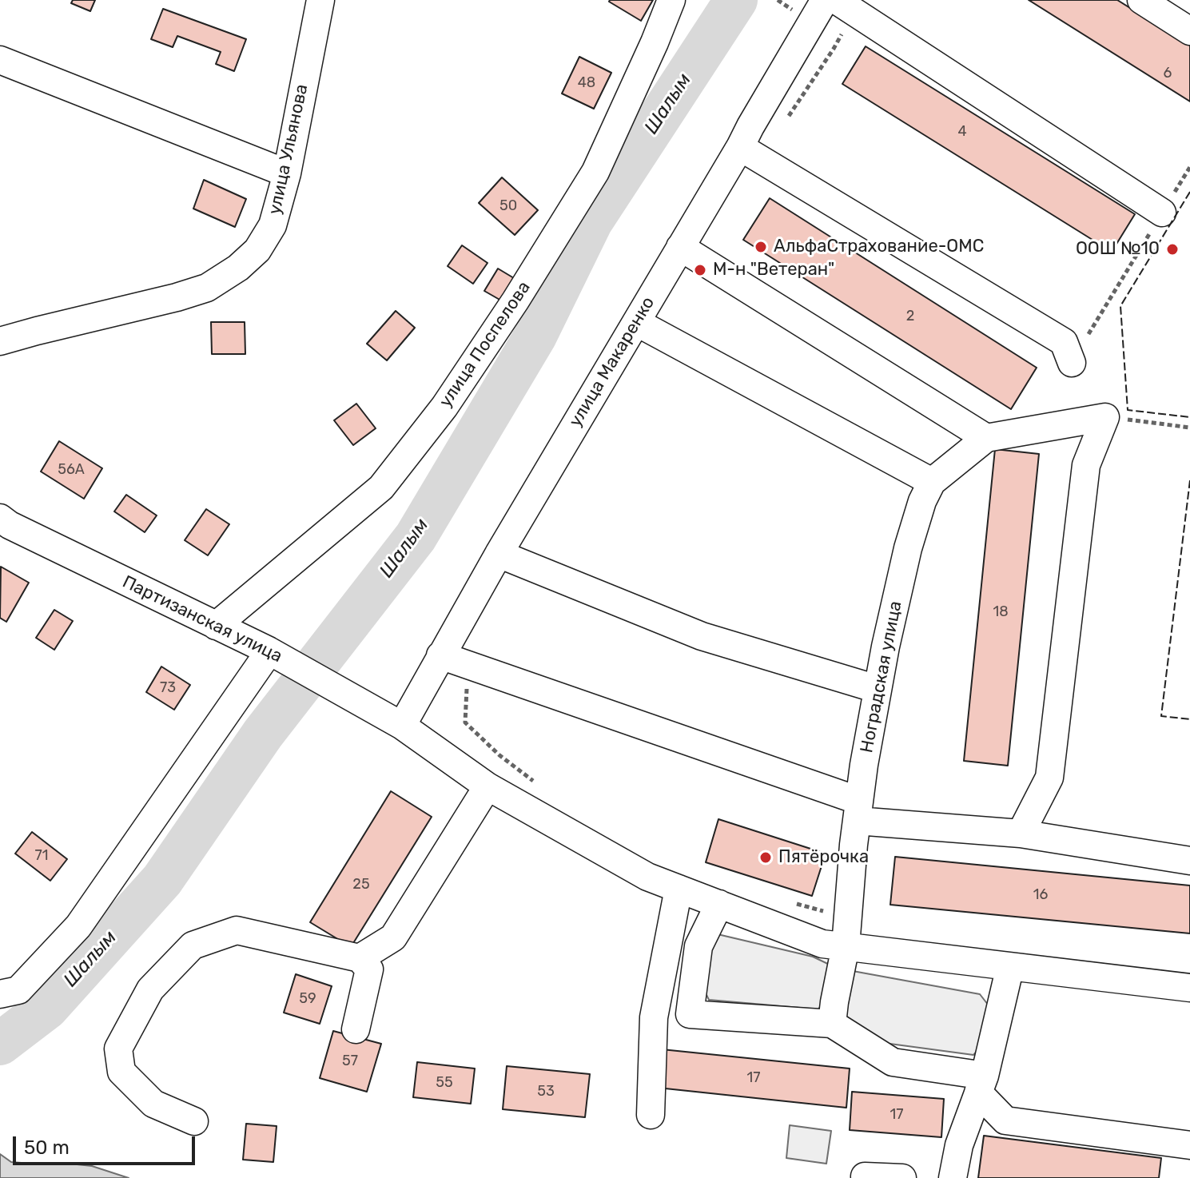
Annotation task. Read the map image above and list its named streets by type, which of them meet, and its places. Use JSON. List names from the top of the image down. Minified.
{"streets":{"street":["улица Ульянова","улица Поспелова","улица Макаренко","Партизанская улица","Ноградская улица"]},"crossings":[["улица Поспелова","Партизанская улица"],["улица Макаренко","Партизанская улица"]],"water":["Шалым"],"places":["АльфаСтрахование-ОМС","ООШ №10","М-н \"Ветеран\"","Пятёрочка"],"house_numbers":["6","48","4","50","2","56А","18","73","71","25","16","59","57","17","55","53","17"],"scale_bar":"50 m"}
